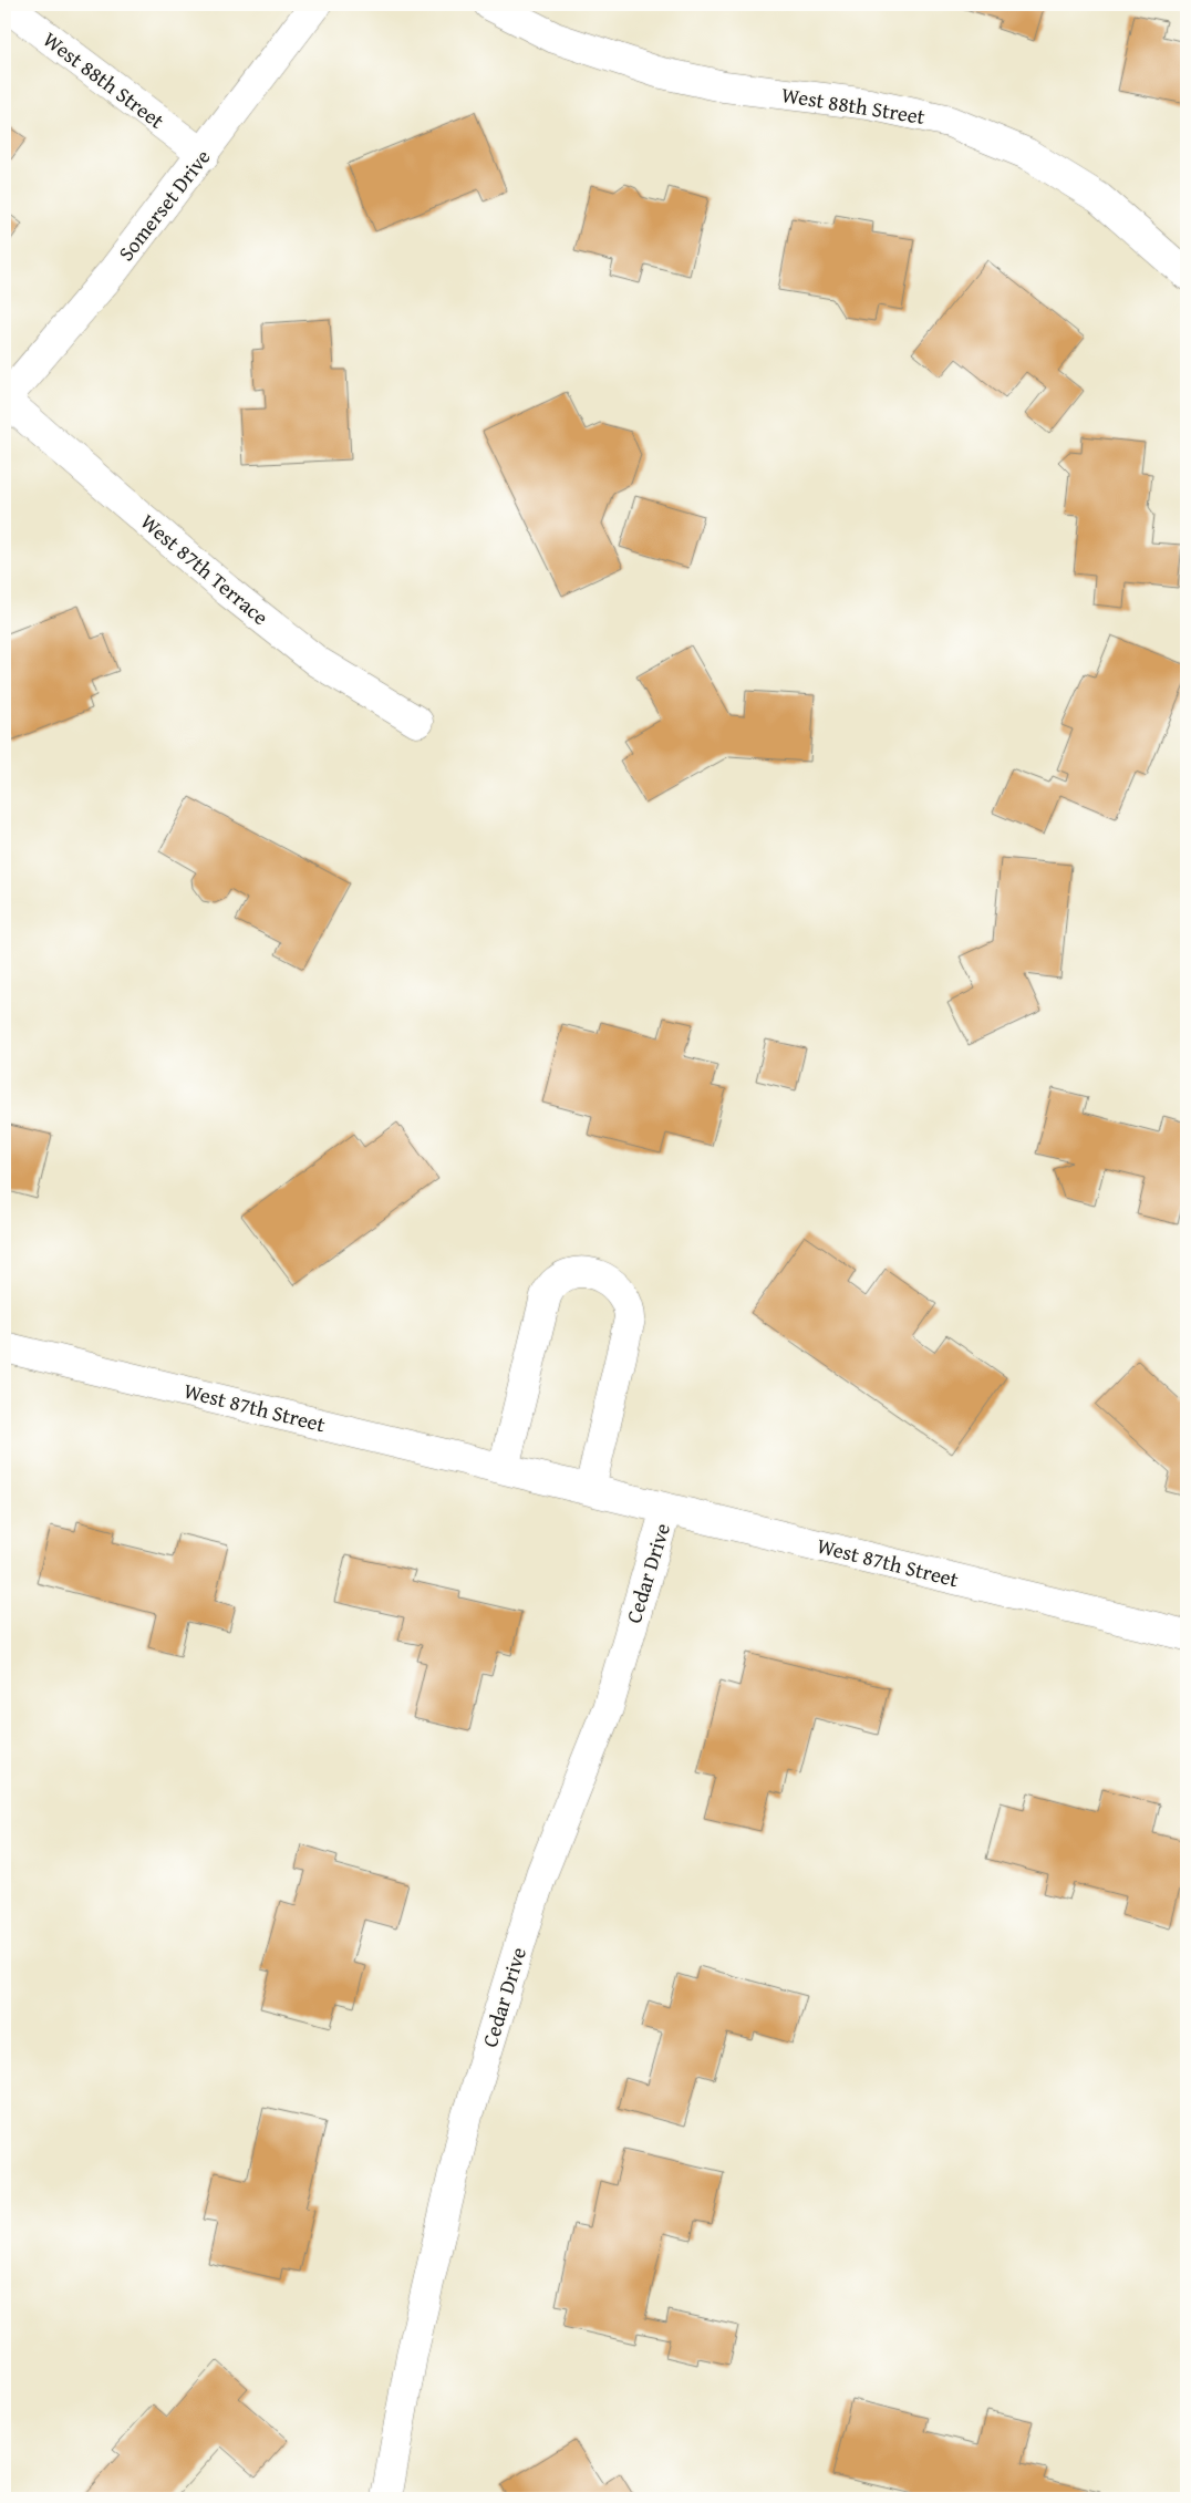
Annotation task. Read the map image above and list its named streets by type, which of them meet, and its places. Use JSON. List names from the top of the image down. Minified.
{"streets":{"street":["West 88th Street","Somerset Drive","West 87th Terrace","West 87th Street","Cedar Drive"]},"crossings":[["West 88th Street","Somerset Drive"],["Somerset Drive","West 87th Terrace"],["West 87th Street","Cedar Drive"]]}
